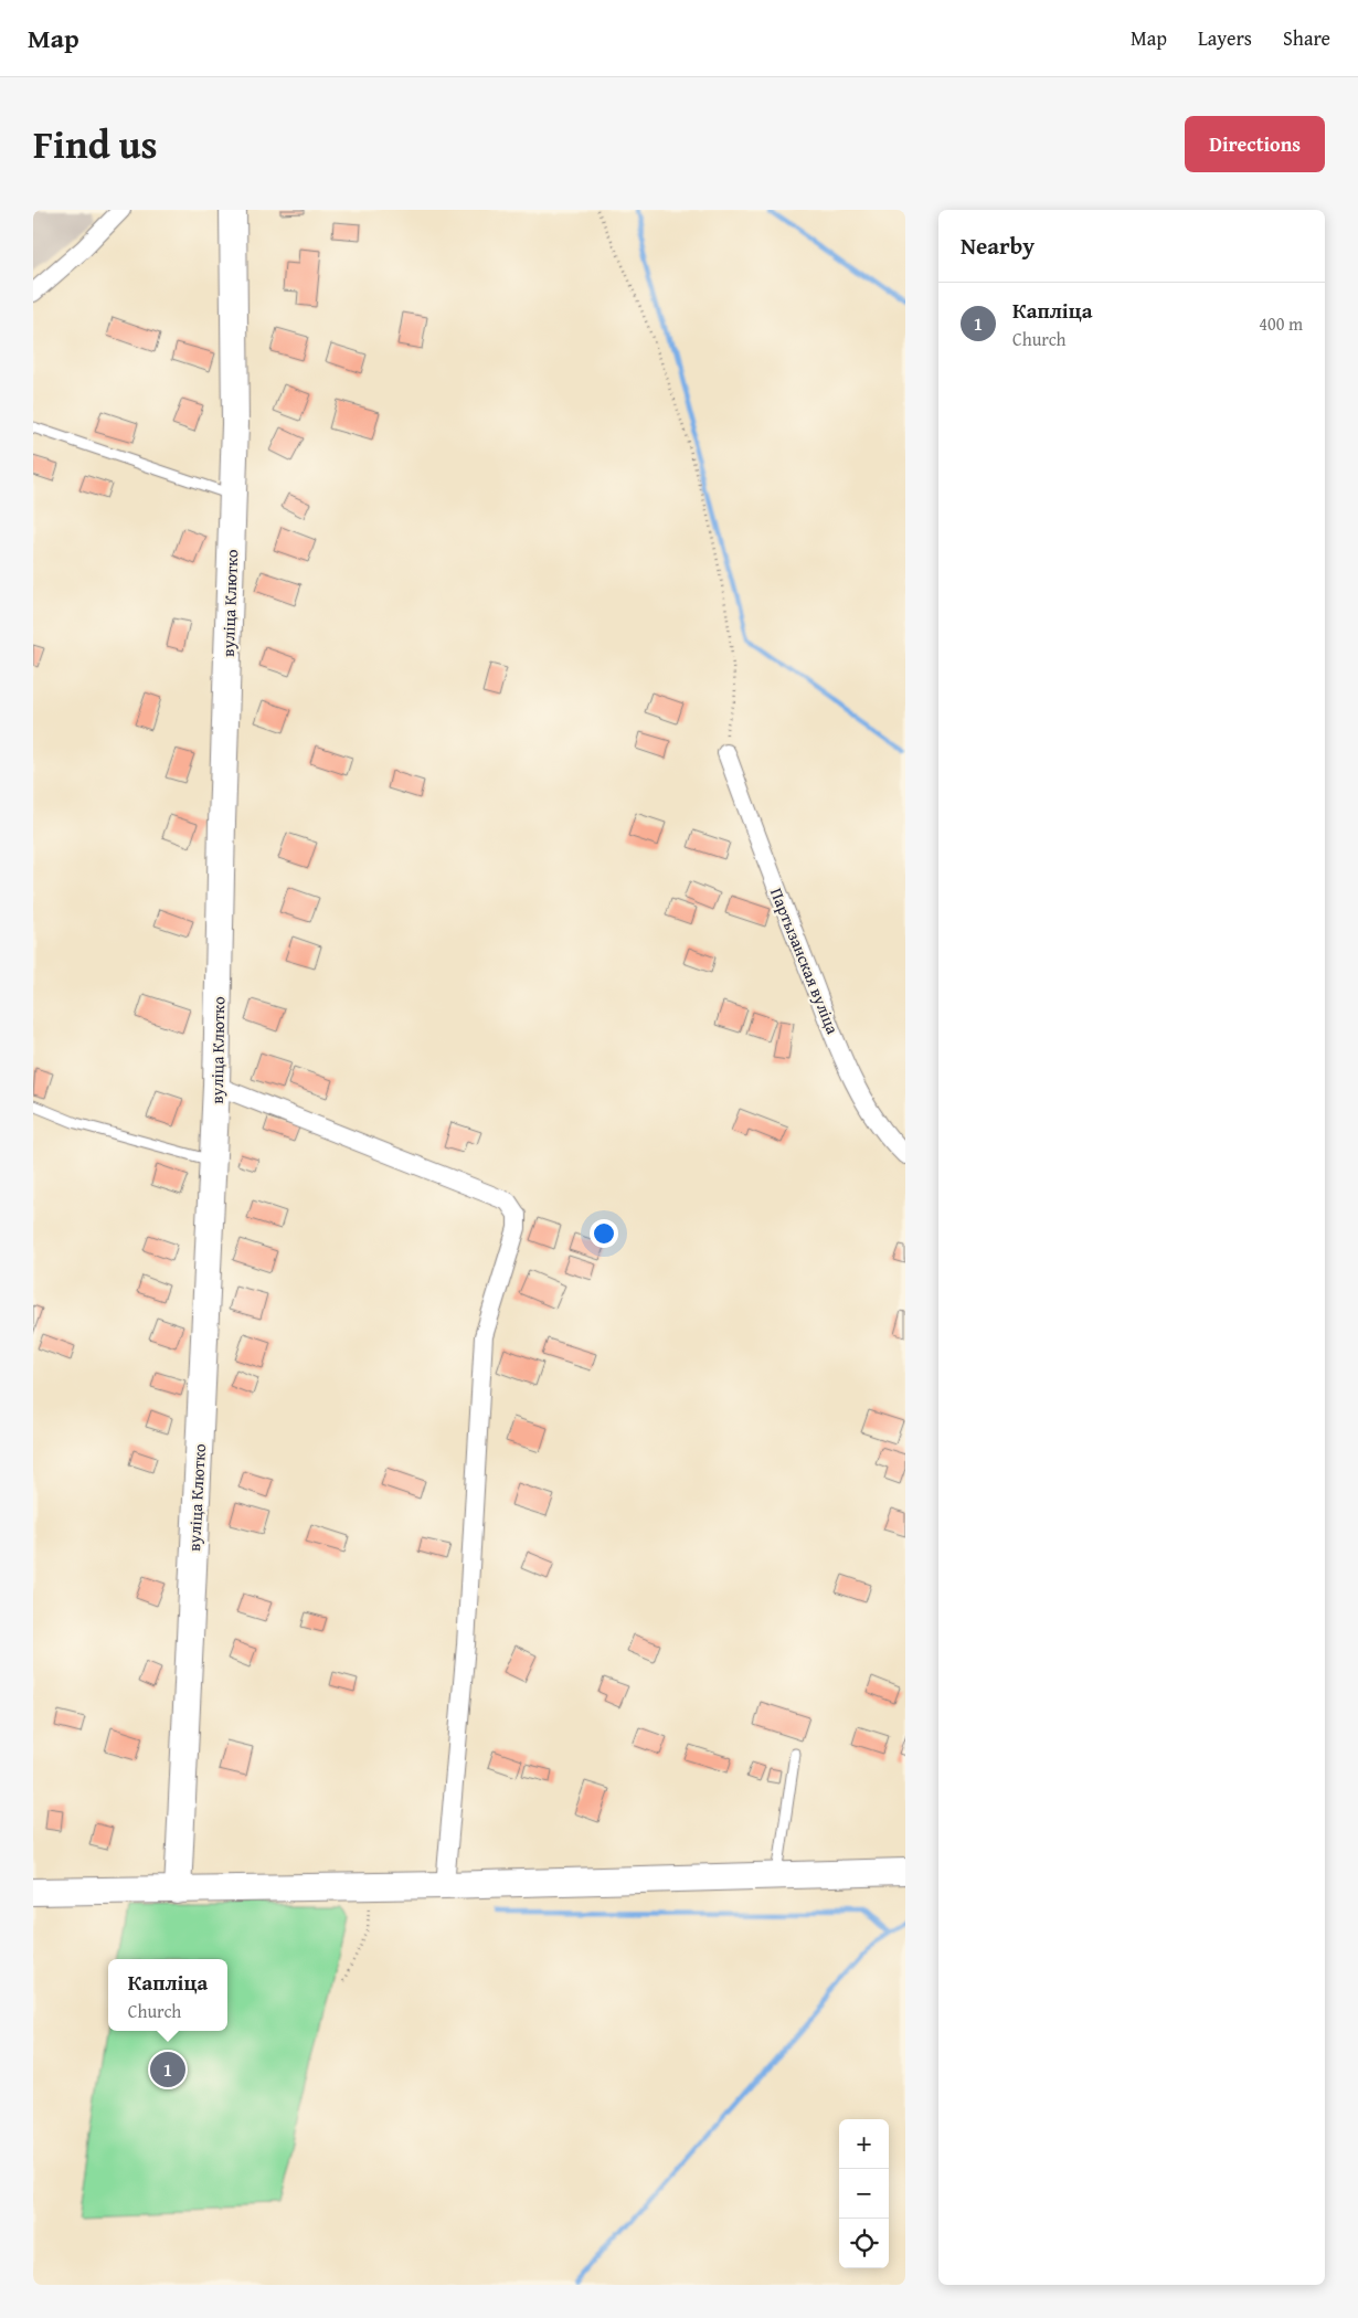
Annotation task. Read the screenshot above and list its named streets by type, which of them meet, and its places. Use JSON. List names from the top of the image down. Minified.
{"streets":{"street":["вуліца Клютко","Партызанская вуліца"]},"page":{"header":"Map","nav":["Map","Layers","Share"],"title":"Find us","buttons":"Directions","heading":"Nearby","list":[{"mark":"1","name":"Капліца","note":"Church","value":"400 m"}],"popup":["Капліца","Church"],"pins":"1","map_buttons":["+","−"]}}
